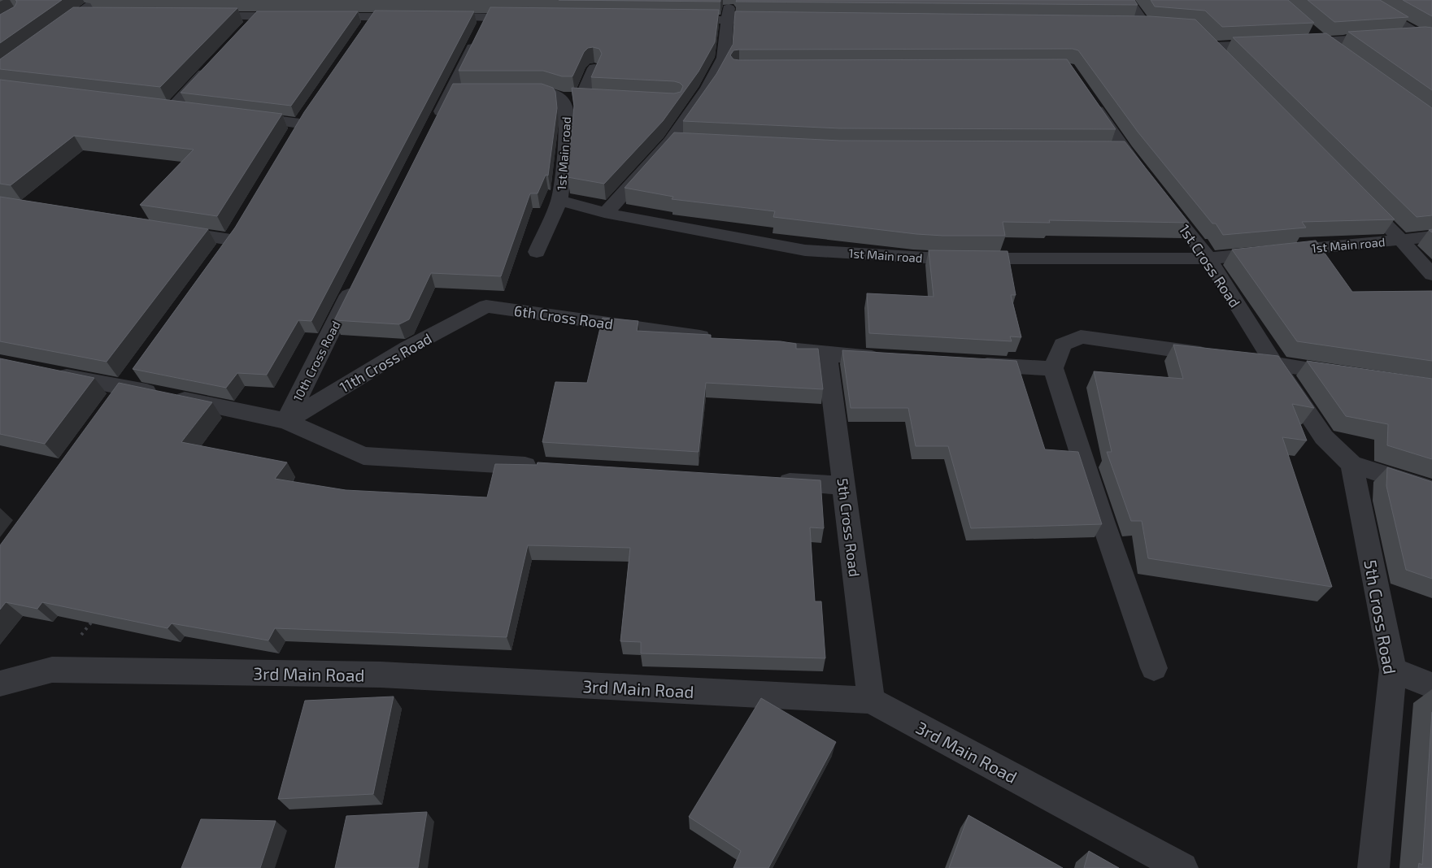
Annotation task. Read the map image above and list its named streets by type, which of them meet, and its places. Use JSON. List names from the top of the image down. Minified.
{"streets":{"street":["1st Main road","1st Cross Road","6th Cross Road","10th Cross Road","11th Cross Road","5th Cross Road","3rd Main Road"]},"crossings":[["1st Main road","1st Cross Road"],["1st Cross Road","5th Cross Road"],["6th Cross Road","11th Cross Road"],["10th Cross Road","11th Cross Road"],["5th Cross Road","3rd Main Road"]]}
